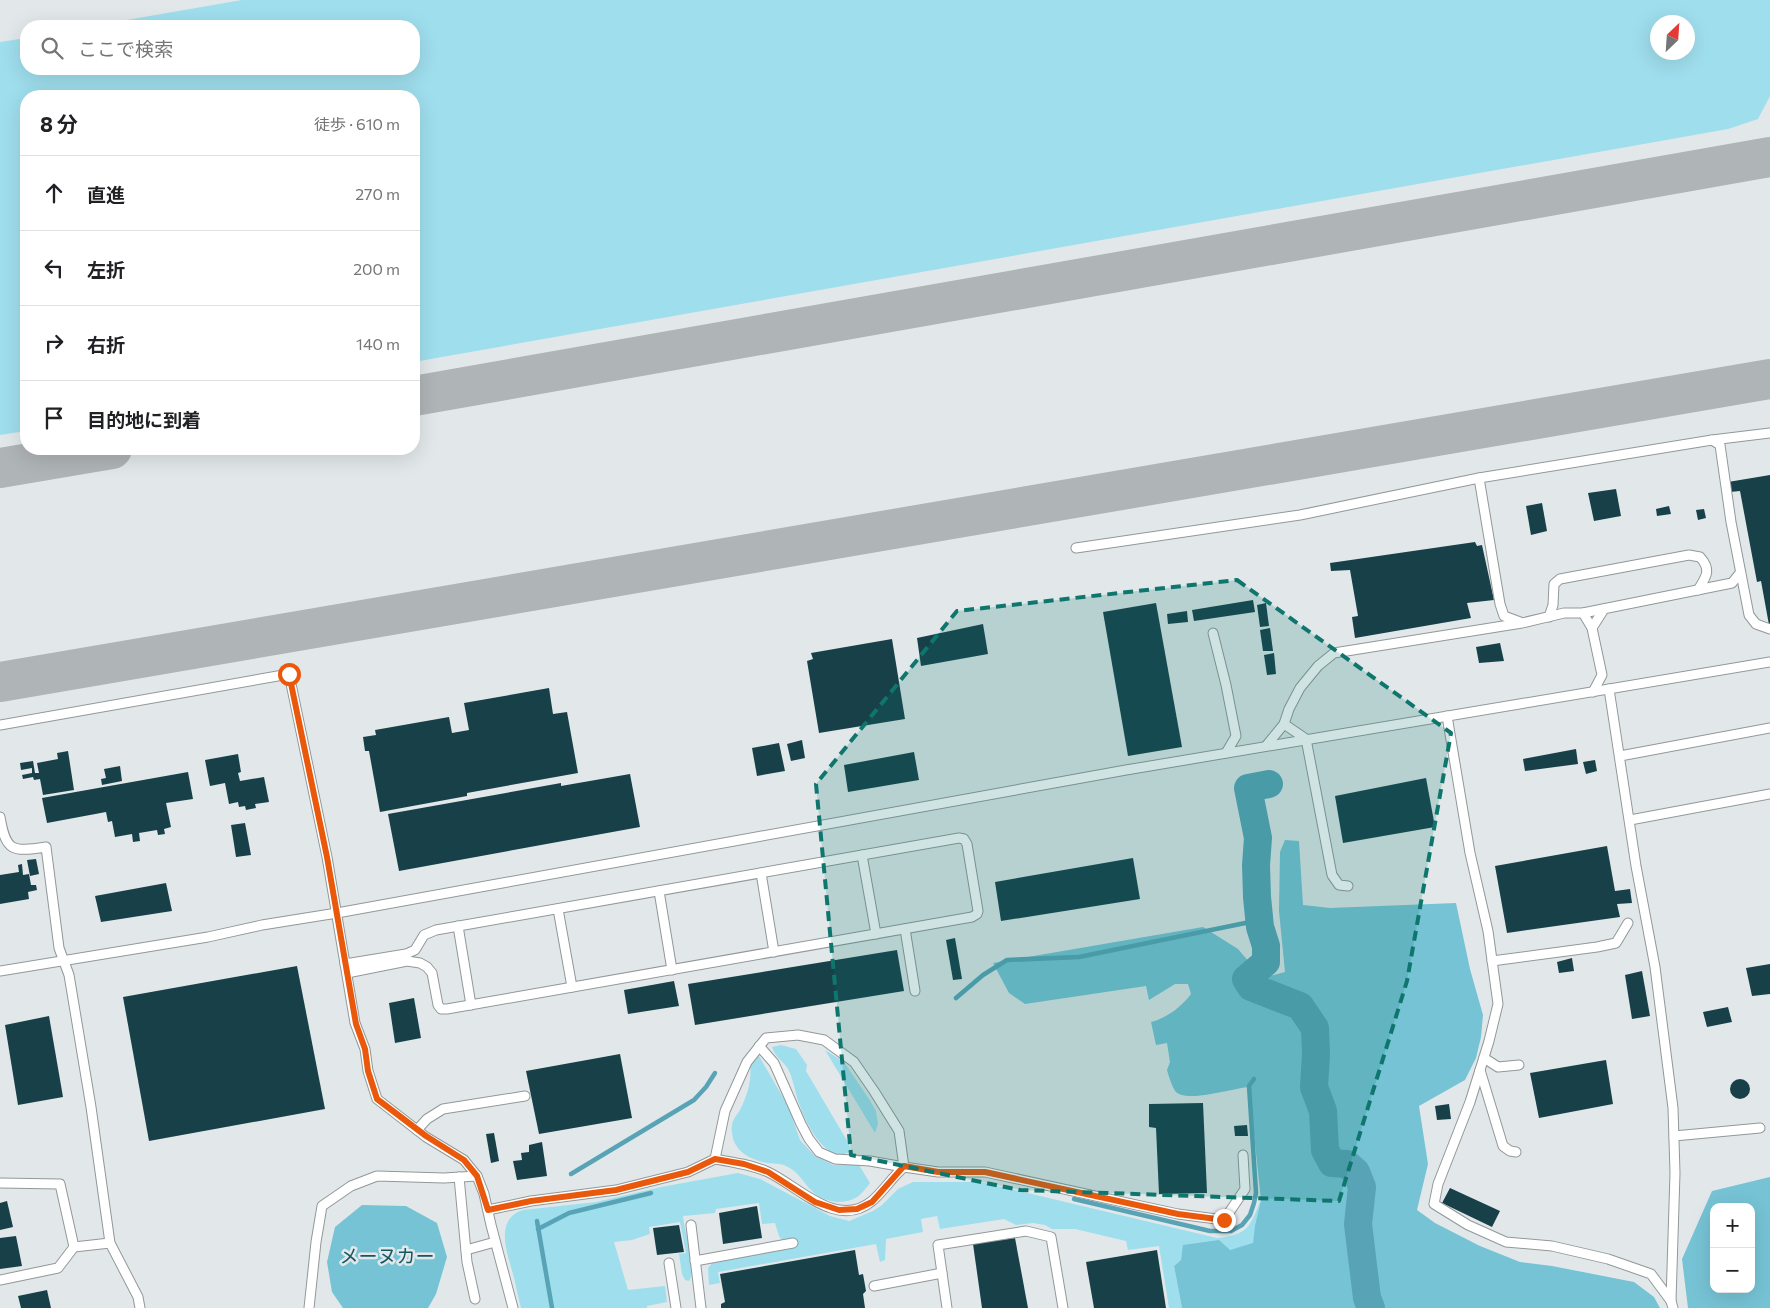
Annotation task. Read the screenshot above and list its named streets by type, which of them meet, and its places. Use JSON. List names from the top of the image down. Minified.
{"parks":["メーヌカー"],"north":"top right","page":{"search":"ここで検索","heading":["8 分","徒歩 · 610 m"],"list":[["直進","270 m"],["左折","200 m"],["右折","140 m"],"目的地に到着"],"map_buttons":["+","−"]}}
